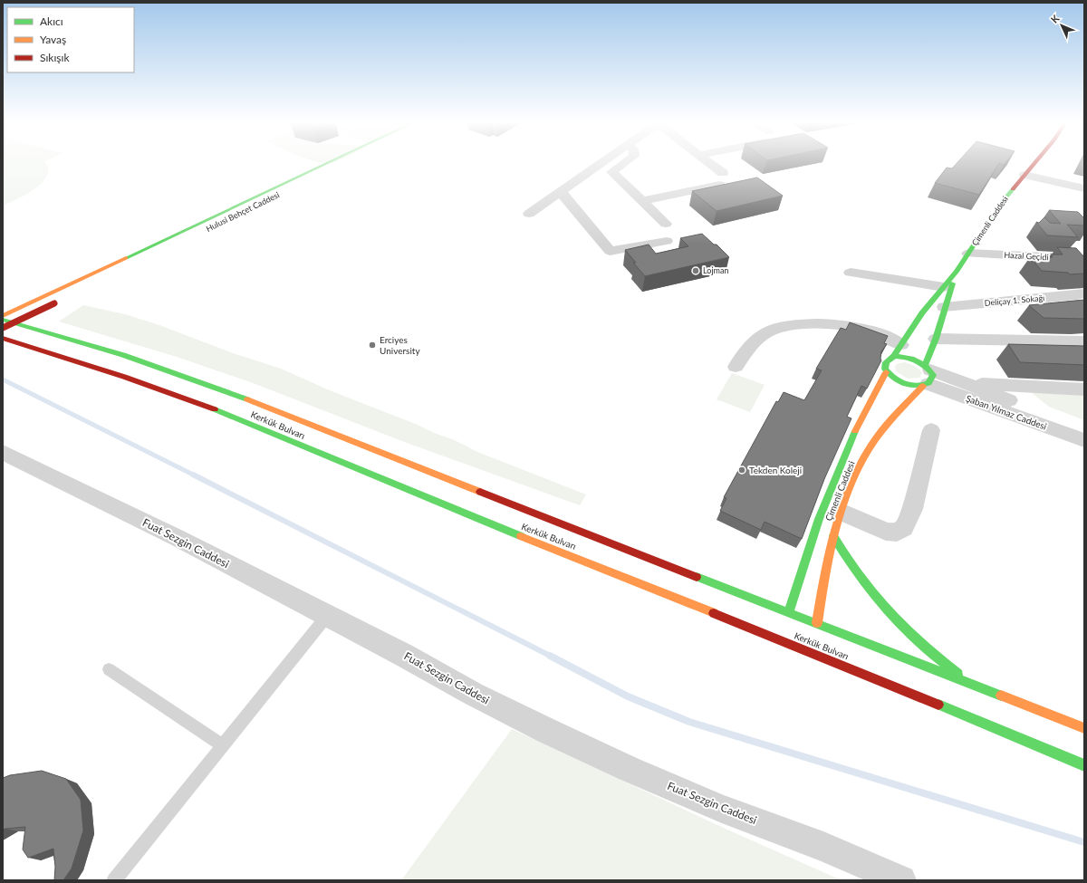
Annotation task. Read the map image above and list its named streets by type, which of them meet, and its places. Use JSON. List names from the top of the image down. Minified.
{"streets":{"street":["Hulusi Behçet Caddesi","Çimenli Caddesi","Hazal Geçidi","Deliçay 1. Sokağı","Şaban Yılmaz Caddesi","Kerkük Bulvarı","Fuat Sezgin Caddesi"]},"crossings":[["Çimenli Caddesi","Hazal Geçidi"],["Çimenli Caddesi","Deliçay 1. Sokağı"],["Çimenli Caddesi","Şaban Yılmaz Caddesi"],["Çimenli Caddesi","Kerkük Bulvarı"]],"places":["Lojman","Erciyes University","Tekden Koleji"],"legend":["Akıcı","Yavaş","Sıkışık"],"north":"top left"}
